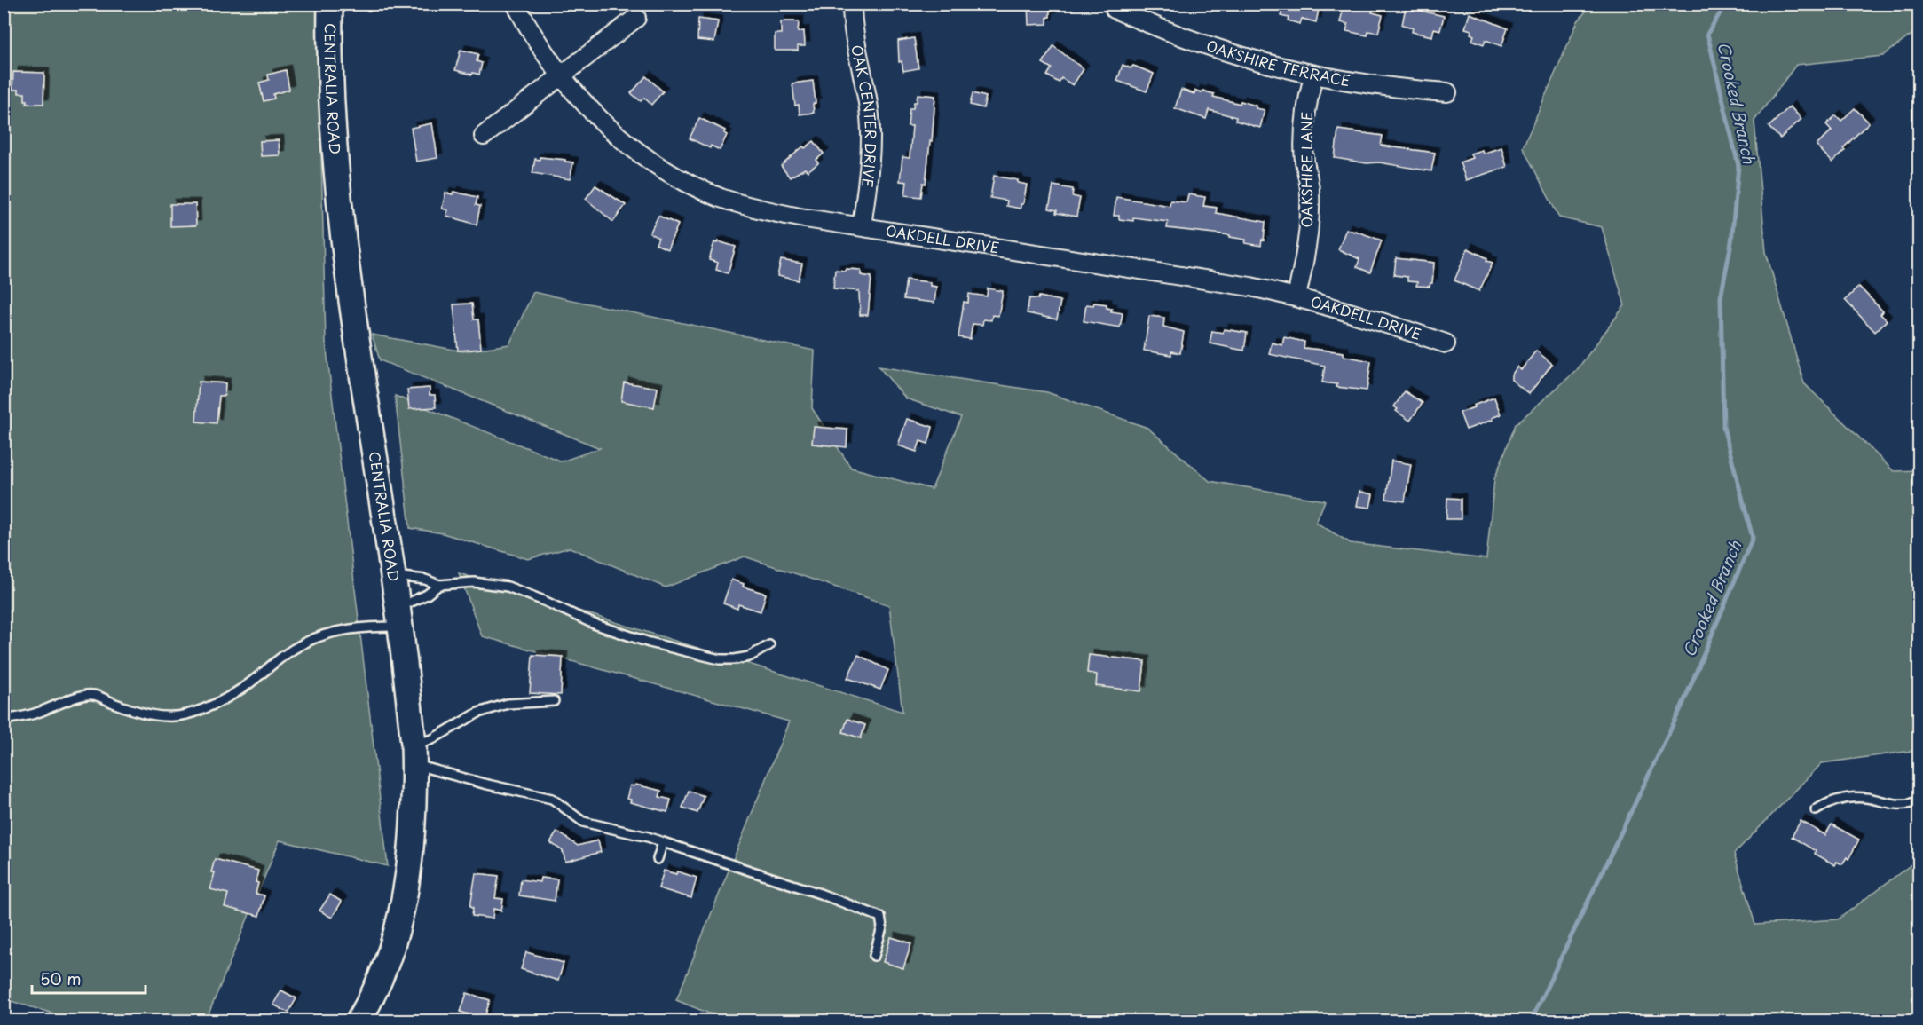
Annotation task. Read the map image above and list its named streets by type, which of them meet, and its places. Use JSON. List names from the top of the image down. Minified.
{"streets":{"main road":["CENTRALIA ROAD"],"street":["OAKSHIRE TERRACE","OAK CENTER DRIVE","OAKSHIRE LANE","OAKDELL DRIVE"]},"crossings":[["OAKSHIRE TERRACE","OAKSHIRE LANE"],["OAK CENTER DRIVE","OAKDELL DRIVE"],["OAKSHIRE LANE","OAKDELL DRIVE"]],"water":["Crooked Branch"],"scale_bar":"50 m"}
